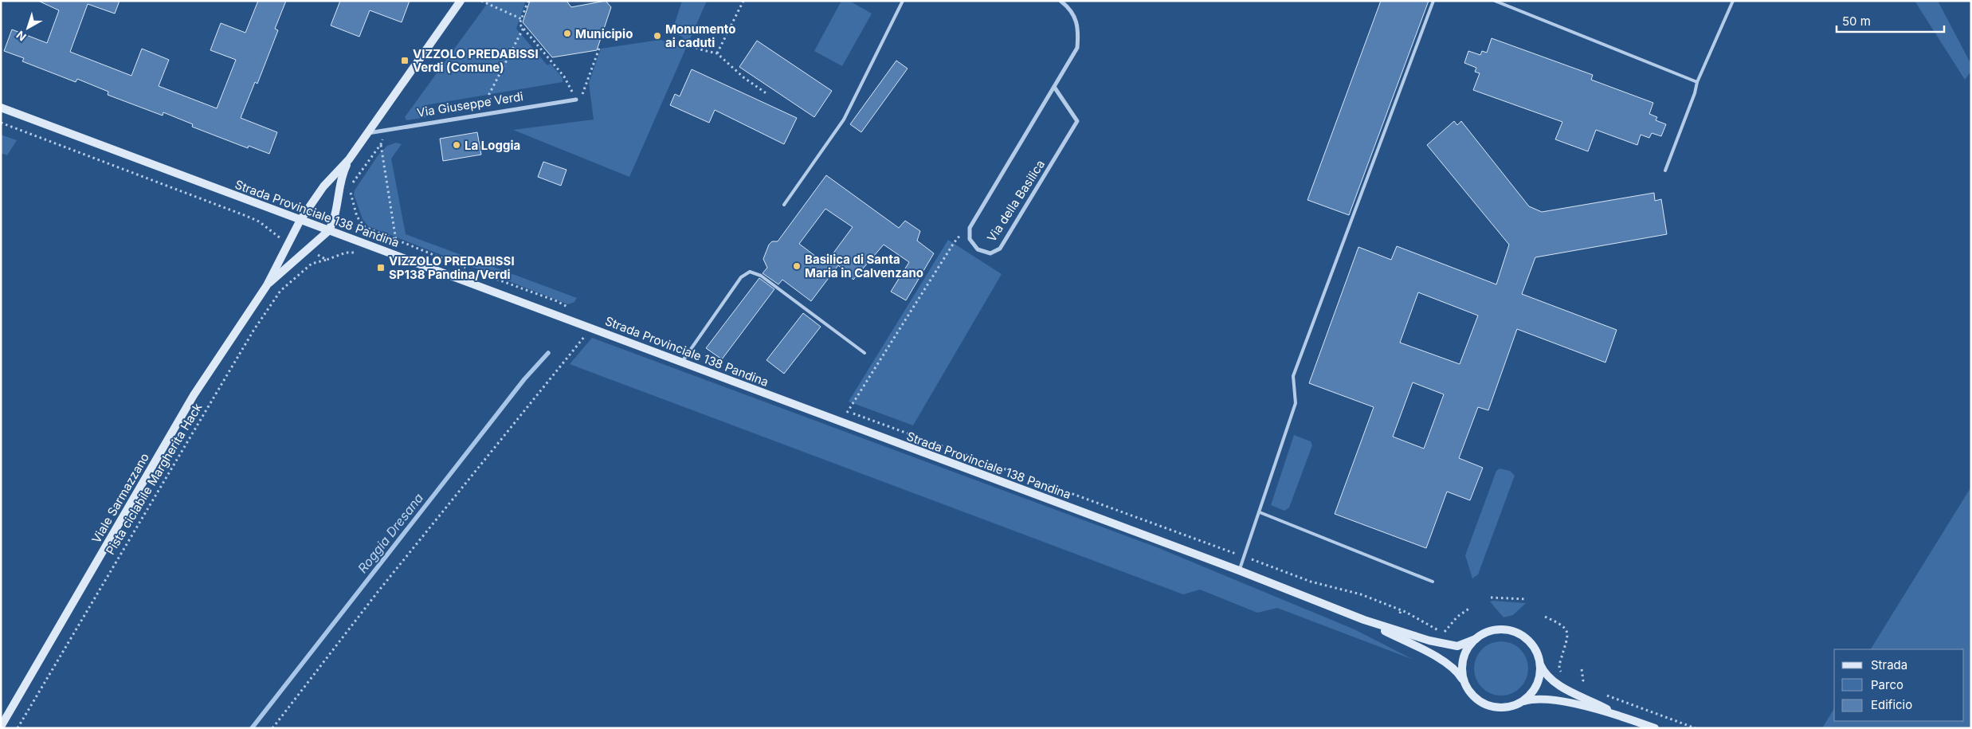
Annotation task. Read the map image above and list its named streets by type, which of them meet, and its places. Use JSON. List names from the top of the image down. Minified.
{"streets":{"street":["Via Giuseppe Verdi","Via della Basilica","Strada Provinciale 138 Pandina","Viale Sarmazzano"],"path":["Pista ciclabile Margherita Hack"]},"crossings":[["Strada Provinciale 138 Pandina","Pista ciclabile Margherita Hack"]],"water":["Roggia Dresana"],"places":{"other":["Municipio","Monumento ai caduti","La Loggia","Basilica di Santa Maria in Calvenzano"],"transit":["VIZZOLO PREDABISSI Verdi (Comune)","VIZZOLO PREDABISSI SP138 Pandina/Verdi"]},"legend":["Strada","Parco","Edificio"],"scale_bar":"50 m","north":"bottom left"}
